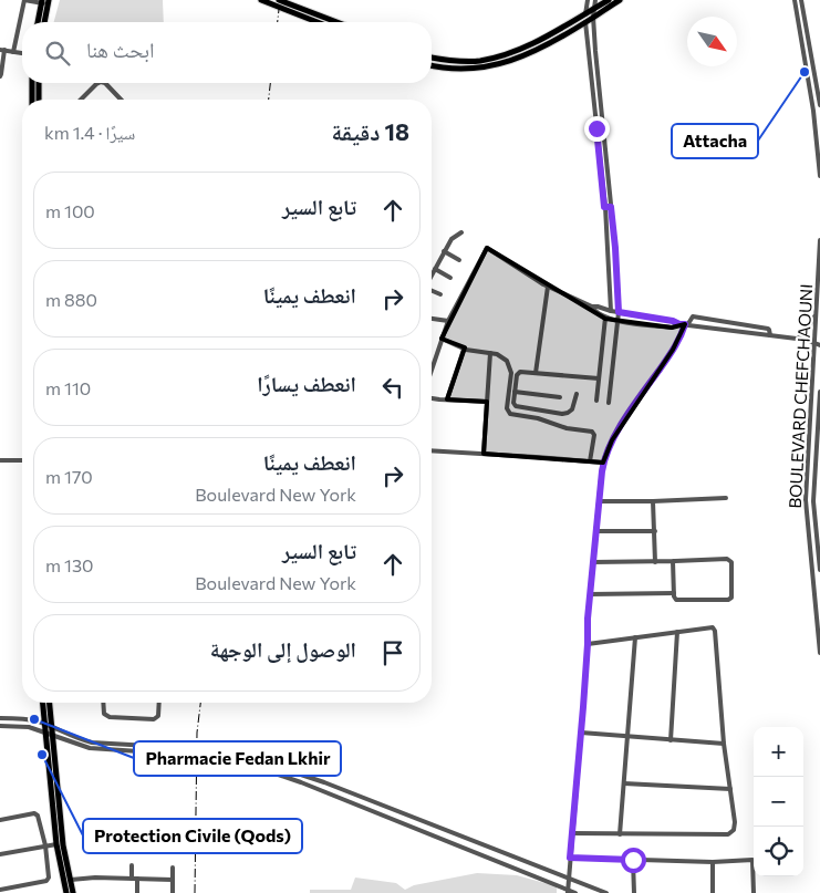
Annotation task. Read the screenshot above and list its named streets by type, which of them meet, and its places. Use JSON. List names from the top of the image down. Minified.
{"streets":{"street":["BOULEVARD CHEFCHAOUNI"]},"places":["Attacha","Pharmacie Fedan Lkhir","Protection Civile (Qods)"],"north":"bottom right","page":{"search":"ابحث هنا","heading":["18 دقيقة","سيرًا · 1.4 km"],"list":[["تابع السير","100 m"],["انعطف يمينًا","880 m"],["انعطف يسارًا","110 m"],["انعطف يمينًا","Boulevard New York","170 m"],["تابع السير","Boulevard New York","130 m"],"الوصول إلى الوجهة"],"map_buttons":["+","−"]}}
